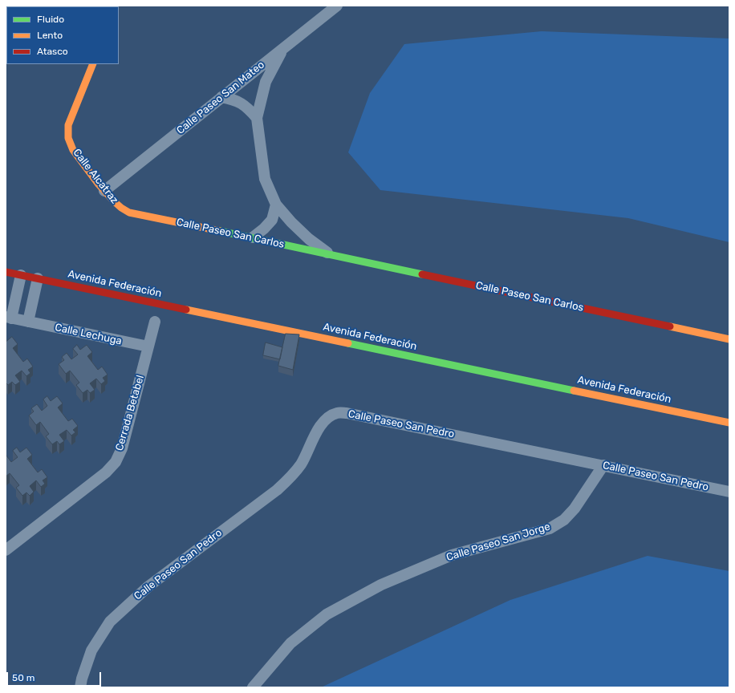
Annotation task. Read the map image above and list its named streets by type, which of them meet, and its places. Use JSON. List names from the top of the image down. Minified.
{"streets":{"street":["Calle Paseo San Mateo","Calle Alcatraz","Calle Paseo San Carlos","Avenida Federación","Calle Lechuga","Cerrada Betabel","Calle Paseo San Pedro","Calle Paseo San Jorge"]},"crossings":[["Calle Paseo San Mateo","Calle Alcatraz"],["Calle Paseo San Mateo","Calle Paseo San Carlos"],["Calle Alcatraz","Calle Paseo San Carlos"],["Avenida Federación","Calle Lechuga"],["Calle Lechuga","Cerrada Betabel"],["Calle Paseo San Pedro","Calle Paseo San Jorge"]],"legend":["Fluido","Lento","Atasco"],"scale_bar":"50 m"}
